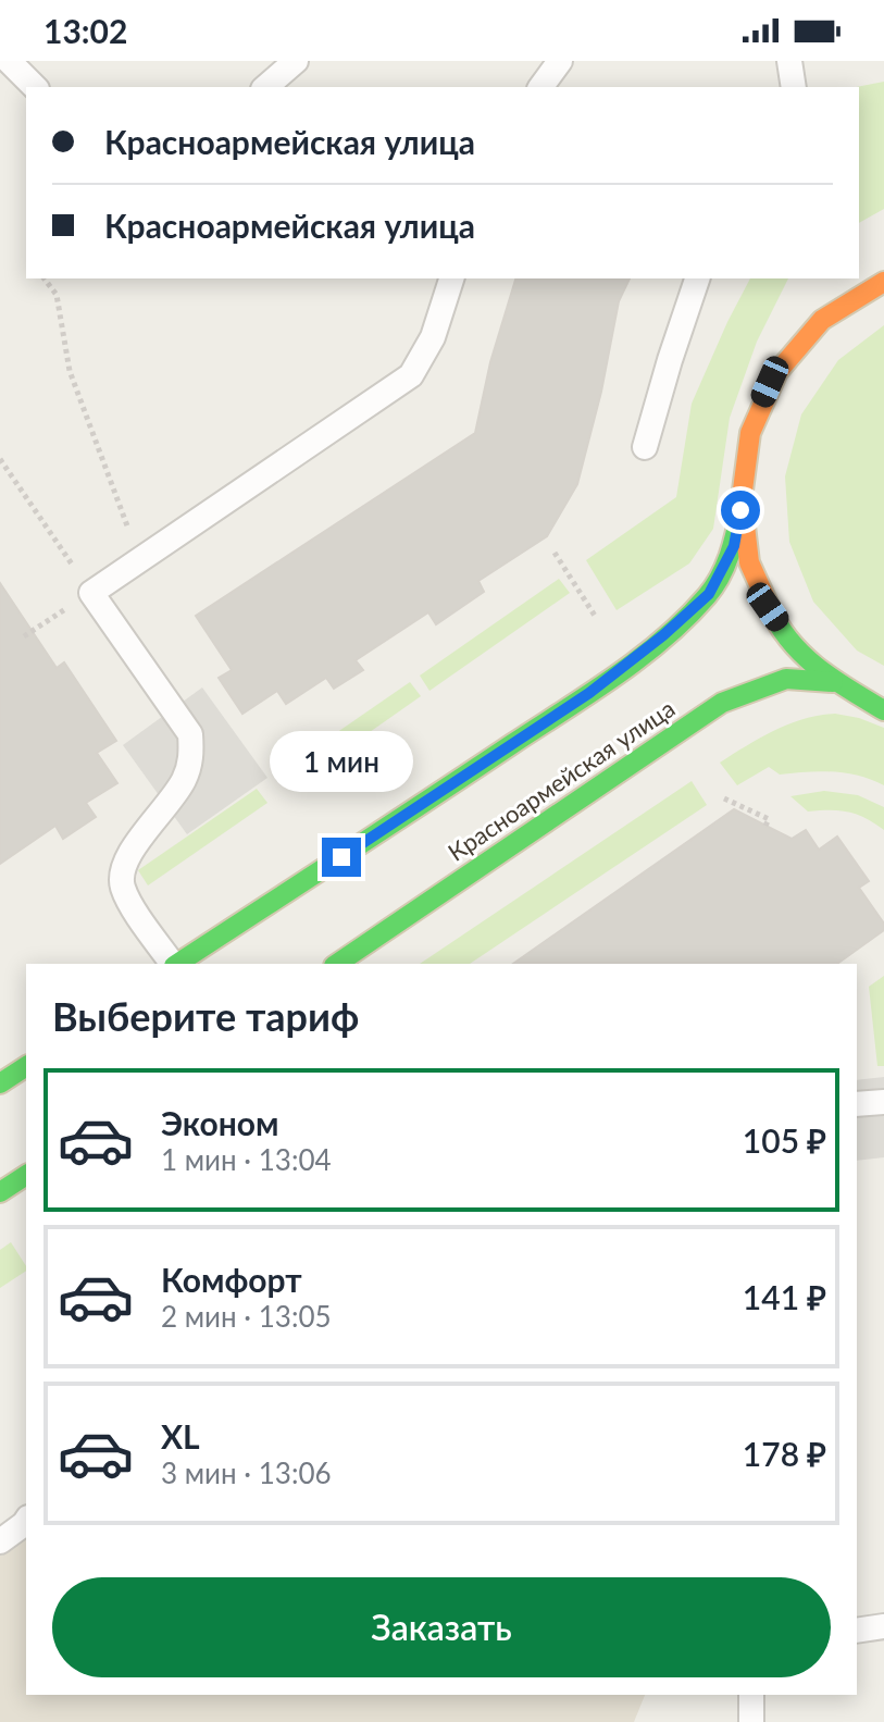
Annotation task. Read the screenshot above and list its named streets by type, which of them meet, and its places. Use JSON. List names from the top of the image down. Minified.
{"streets":{"main road":["Красноармейская улица"]},"page":{"status":"13:02","banner":["Красноармейская улица","Красноармейская улица"],"bubble":"1 мин","heading":"Выберите тариф","list":[{"name":"Эконом","note":"1 мин · 13:04","value":"105 ₽"},{"name":"Комфорт","note":"2 мин · 13:05","value":"141 ₽"},{"name":"XL","note":"3 мин · 13:06","value":"178 ₽"}],"buttons":"Заказать"}}
